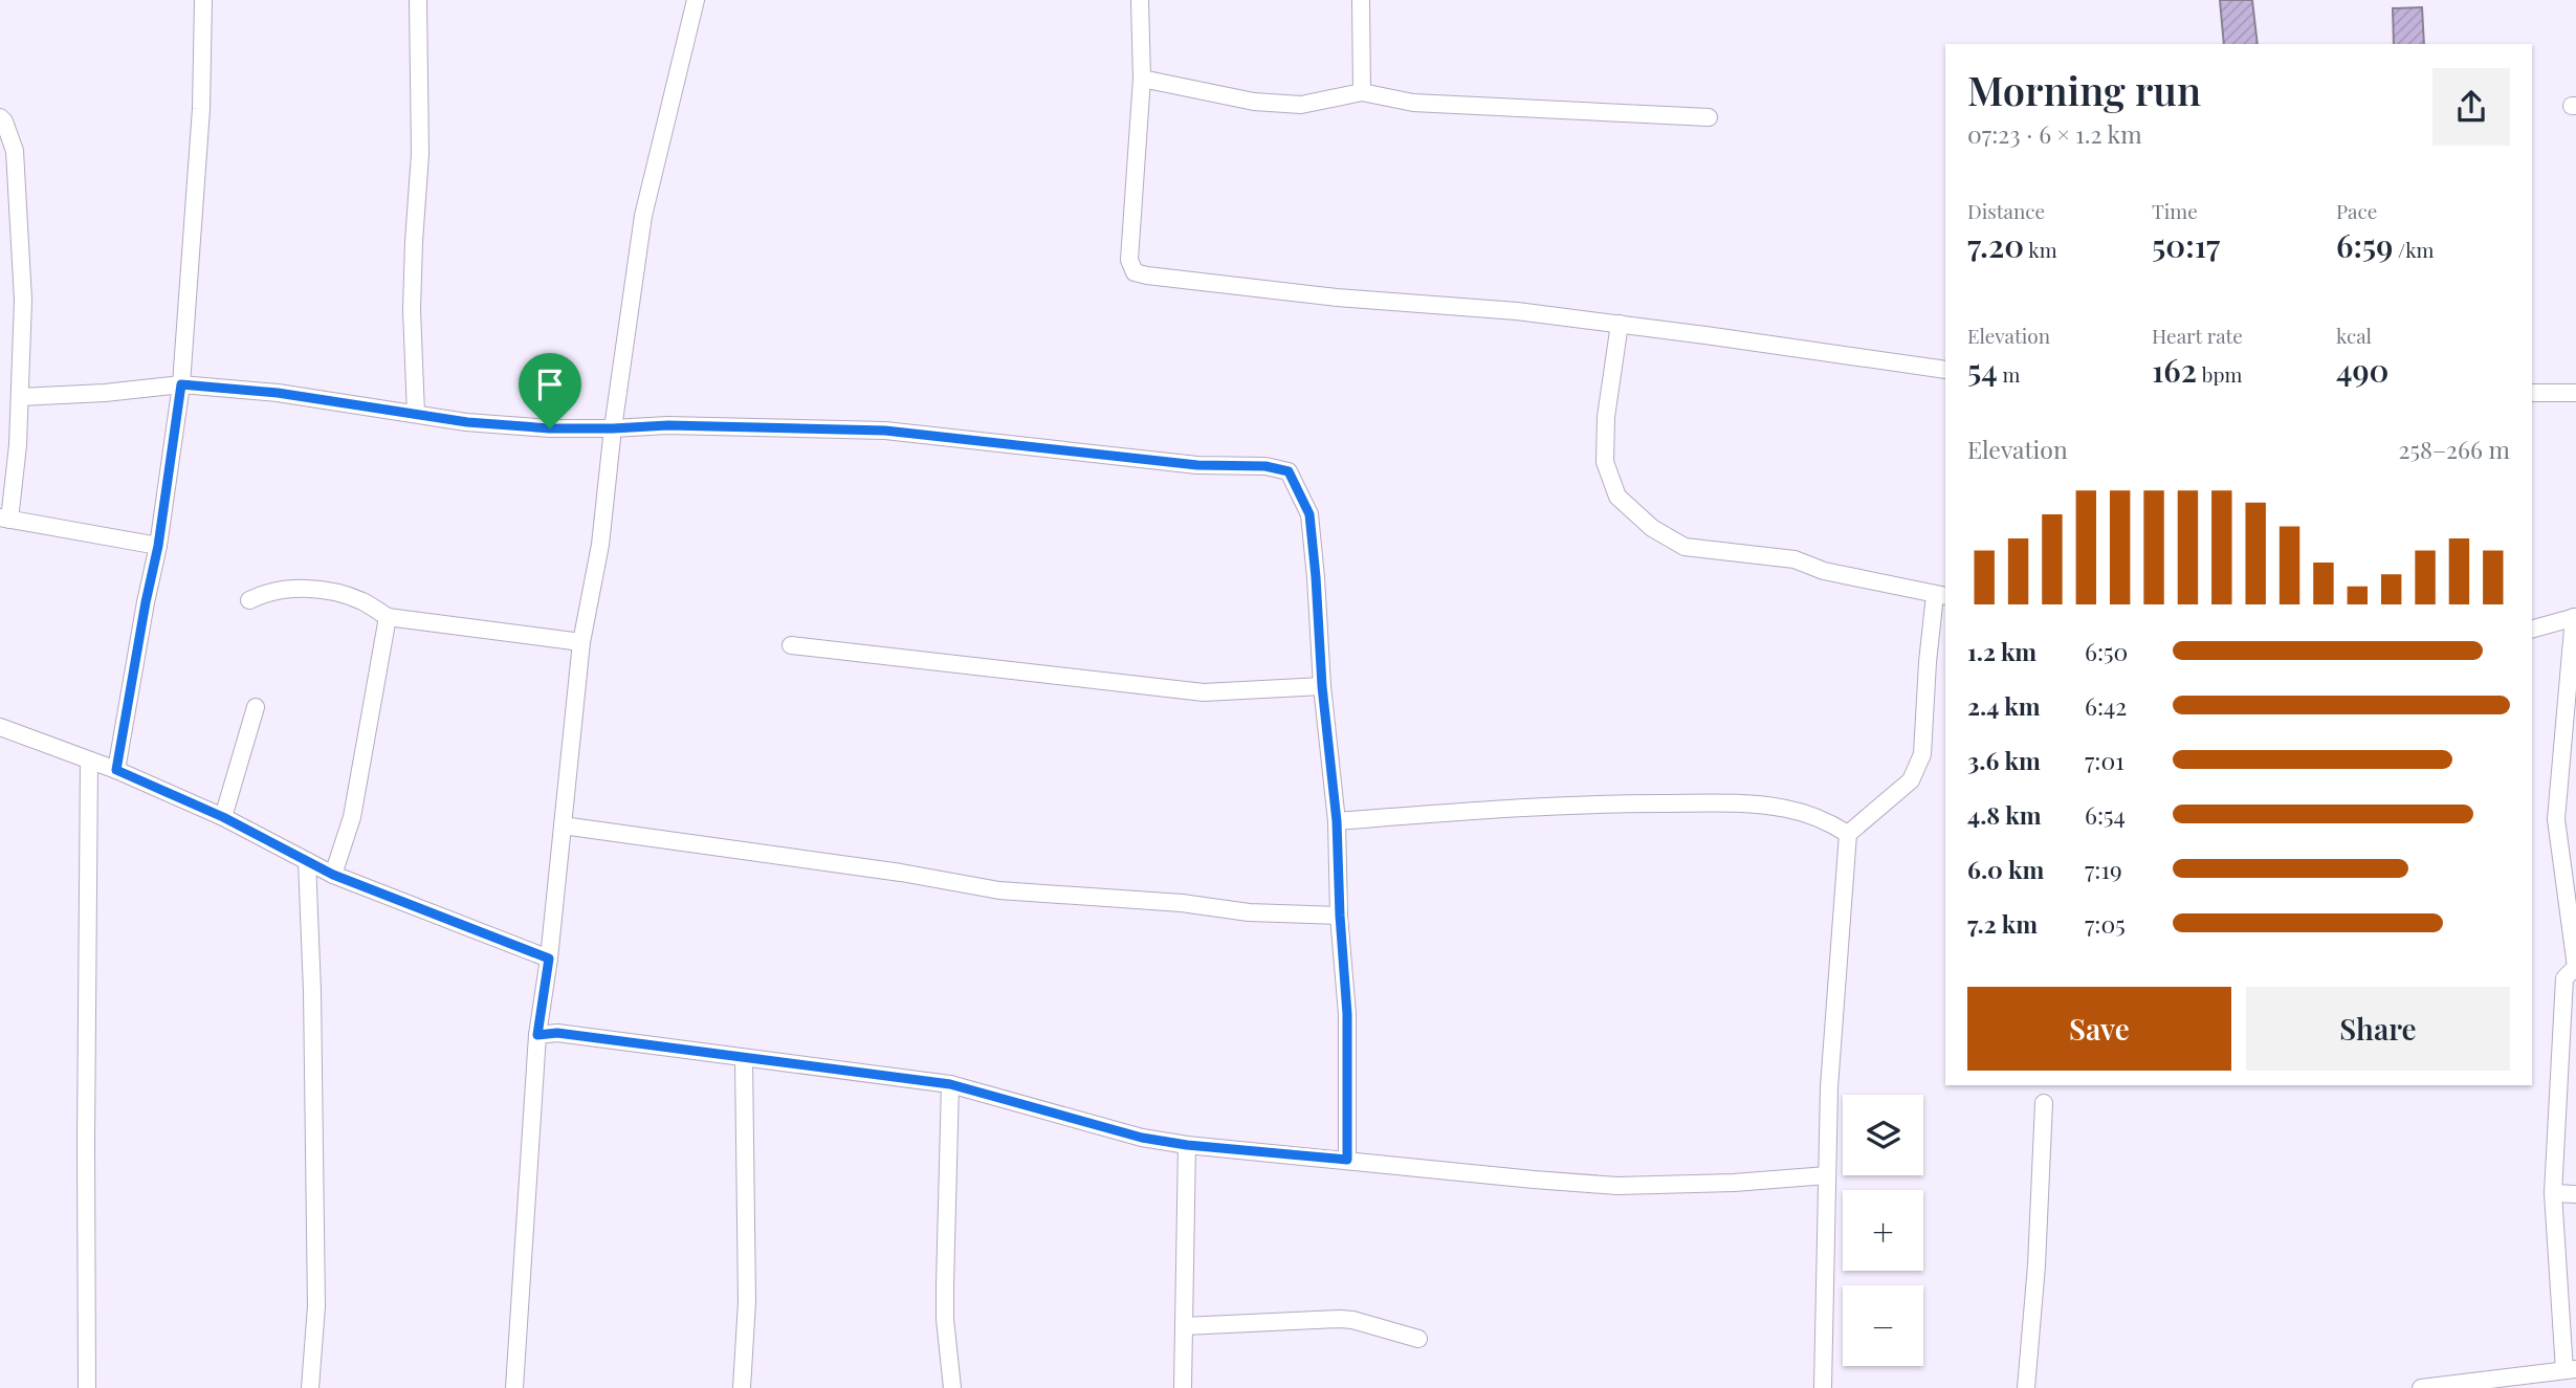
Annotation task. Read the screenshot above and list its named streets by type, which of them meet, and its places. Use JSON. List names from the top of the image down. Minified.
{"page":{"heading":["Morning run","07:23 · 6 × 1.2 km"],"stats":[["Distance","7.20 km"],["Time","50:17"],["Pace","6:59 /km"],["Elevation","54 m"],["Heart rate","162 bpm"],["kcal","490"]],"chart":["Elevation","258–266 m"],"list":[{"name":"1.2 km","note":"6:50"},{"name":"2.4 km","note":"6:42"},{"name":"3.6 km","note":"7:01"},{"name":"4.8 km","note":"6:54"},{"name":"6.0 km","note":"7:19"},{"name":"7.2 km","note":"7:05"}],"buttons":["Save","Share"],"map_buttons":["+","−"]}}
